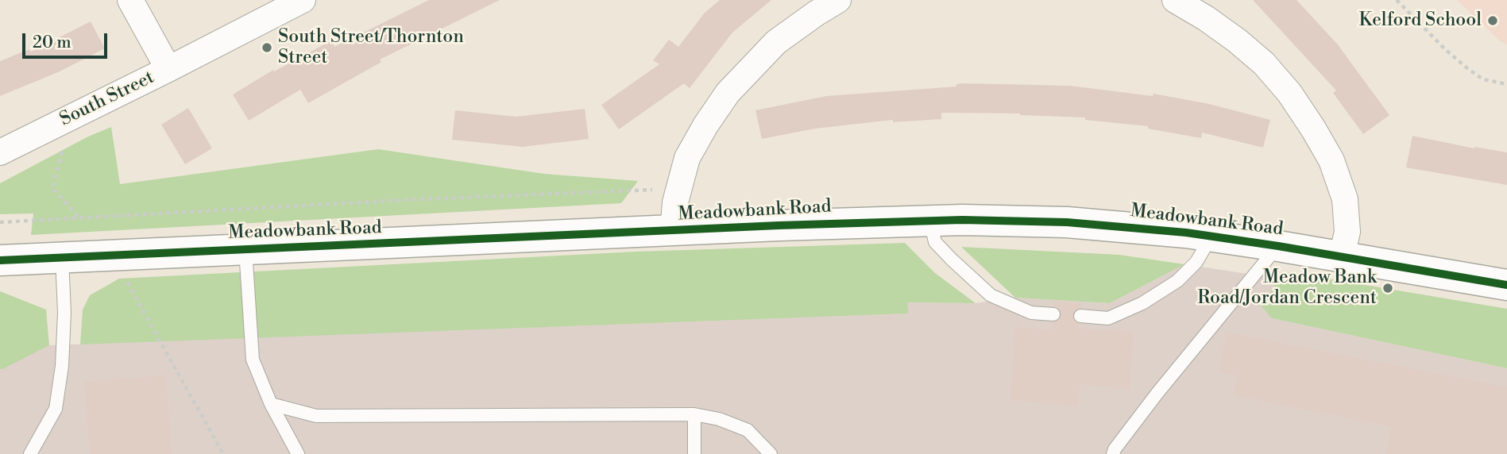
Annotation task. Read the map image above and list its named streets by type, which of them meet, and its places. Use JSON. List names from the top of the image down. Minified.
{"streets":{"main road":["Meadowbank Road"],"street":["South Street"]},"places":["Kelford School","South Street/Thornton Street","Meadow Bank Road/Jordan Crescent"],"scale_bar":"20 m"}
